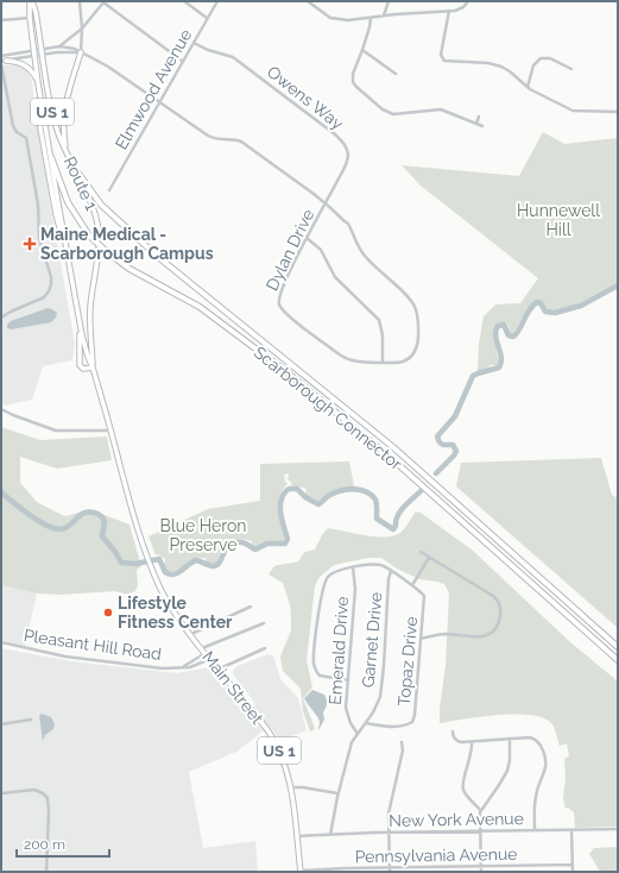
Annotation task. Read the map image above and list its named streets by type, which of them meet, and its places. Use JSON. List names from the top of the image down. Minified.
{"streets":{"highway":["Scarborough Connector"],"main road":["US 1","Route 1","Main Street"],"street":["Elmwood Avenue","Owens Way","Dylan Drive","Garnet Drive","Pleasant Hill Road","Emerald Drive","Topaz Drive","New York Avenue","Pennsylvania Avenue"]},"crossings":[["Elmwood Avenue","Owens Way"],["Owens Way","Dylan Drive"],["Route 1","Scarborough Connector"],["Route 1","Main Street"],["Garnet Drive","Emerald Drive"],["Garnet Drive","Topaz Drive"],["Garnet Drive","New York Avenue"],["Pleasant Hill Road","Main Street"],["Emerald Drive","Topaz Drive"],["Main Street","New York Avenue"],["Main Street","Pennsylvania Avenue"]],"parks":["Hunnewell Hill","Blue Heron Preserve"],"places":{"health":["Maine Medical - Scarborough Campus"],"other":["Lifestyle Fitness Center"]},"scale_bar":"200 m"}
